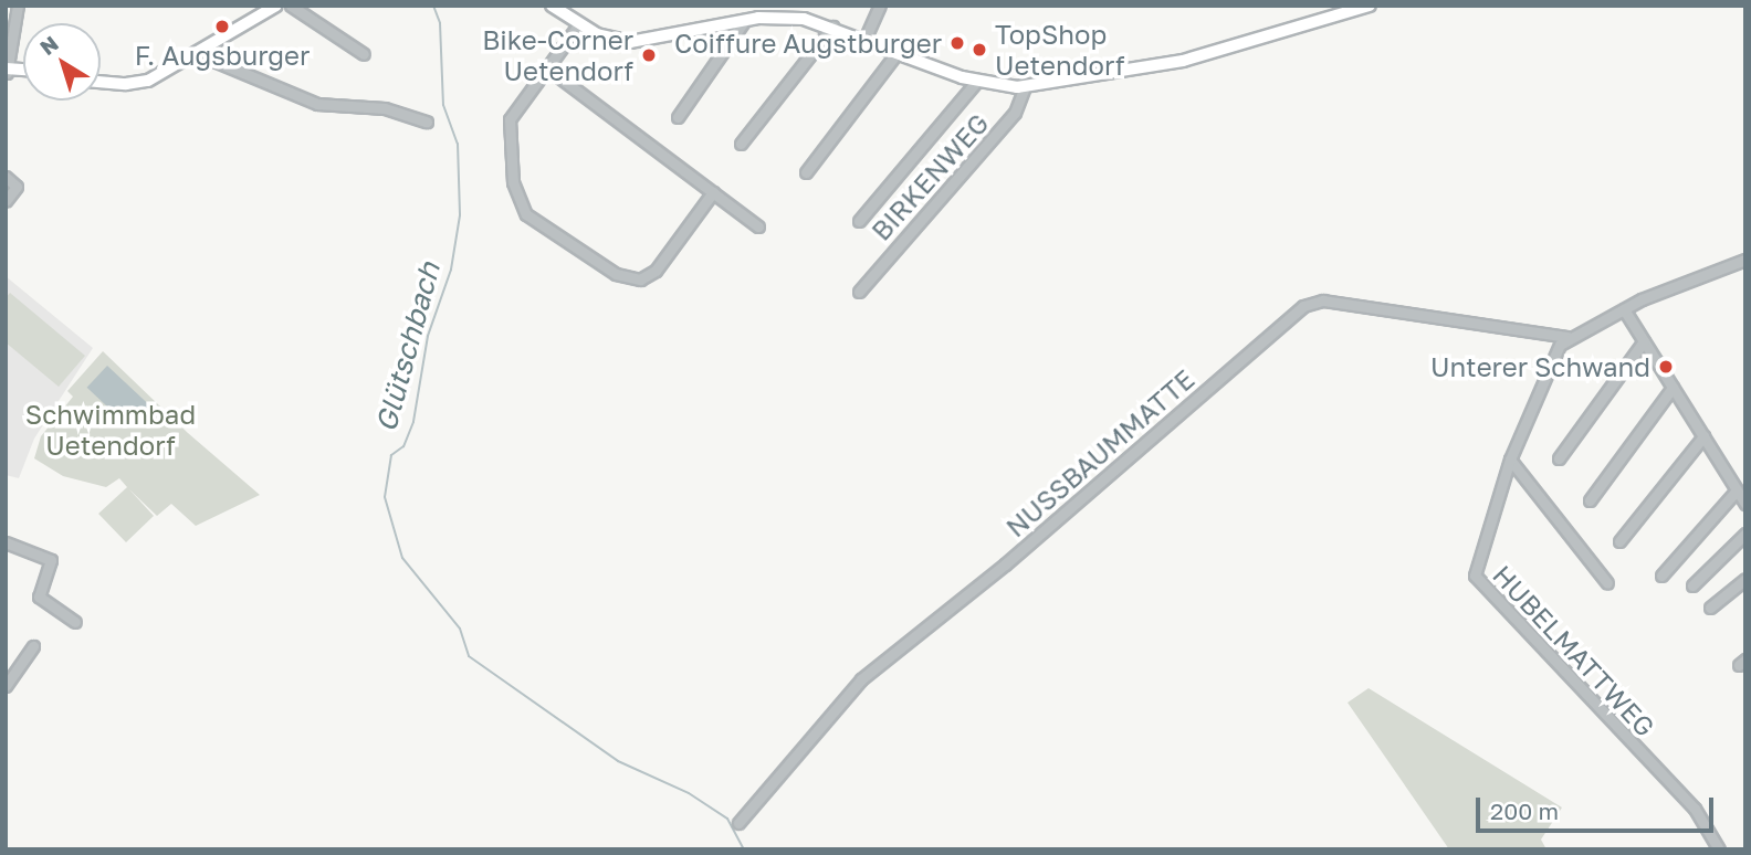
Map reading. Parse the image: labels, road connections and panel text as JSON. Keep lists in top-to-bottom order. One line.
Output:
{"streets":{"street":["BIRKENWEG","NUSSBAUMMATTE","HUBELMATTWEG"]},"water":["Glütschbach"],"parks":["Schwimmbad Uetendorf"],"places":["F. Augsburger","Coiffure Augstburger","TopShop Uetendorf","Bike-Corner Uetendorf","Unterer Schwand"],"scale_bar":"200 m","north":"top left"}
